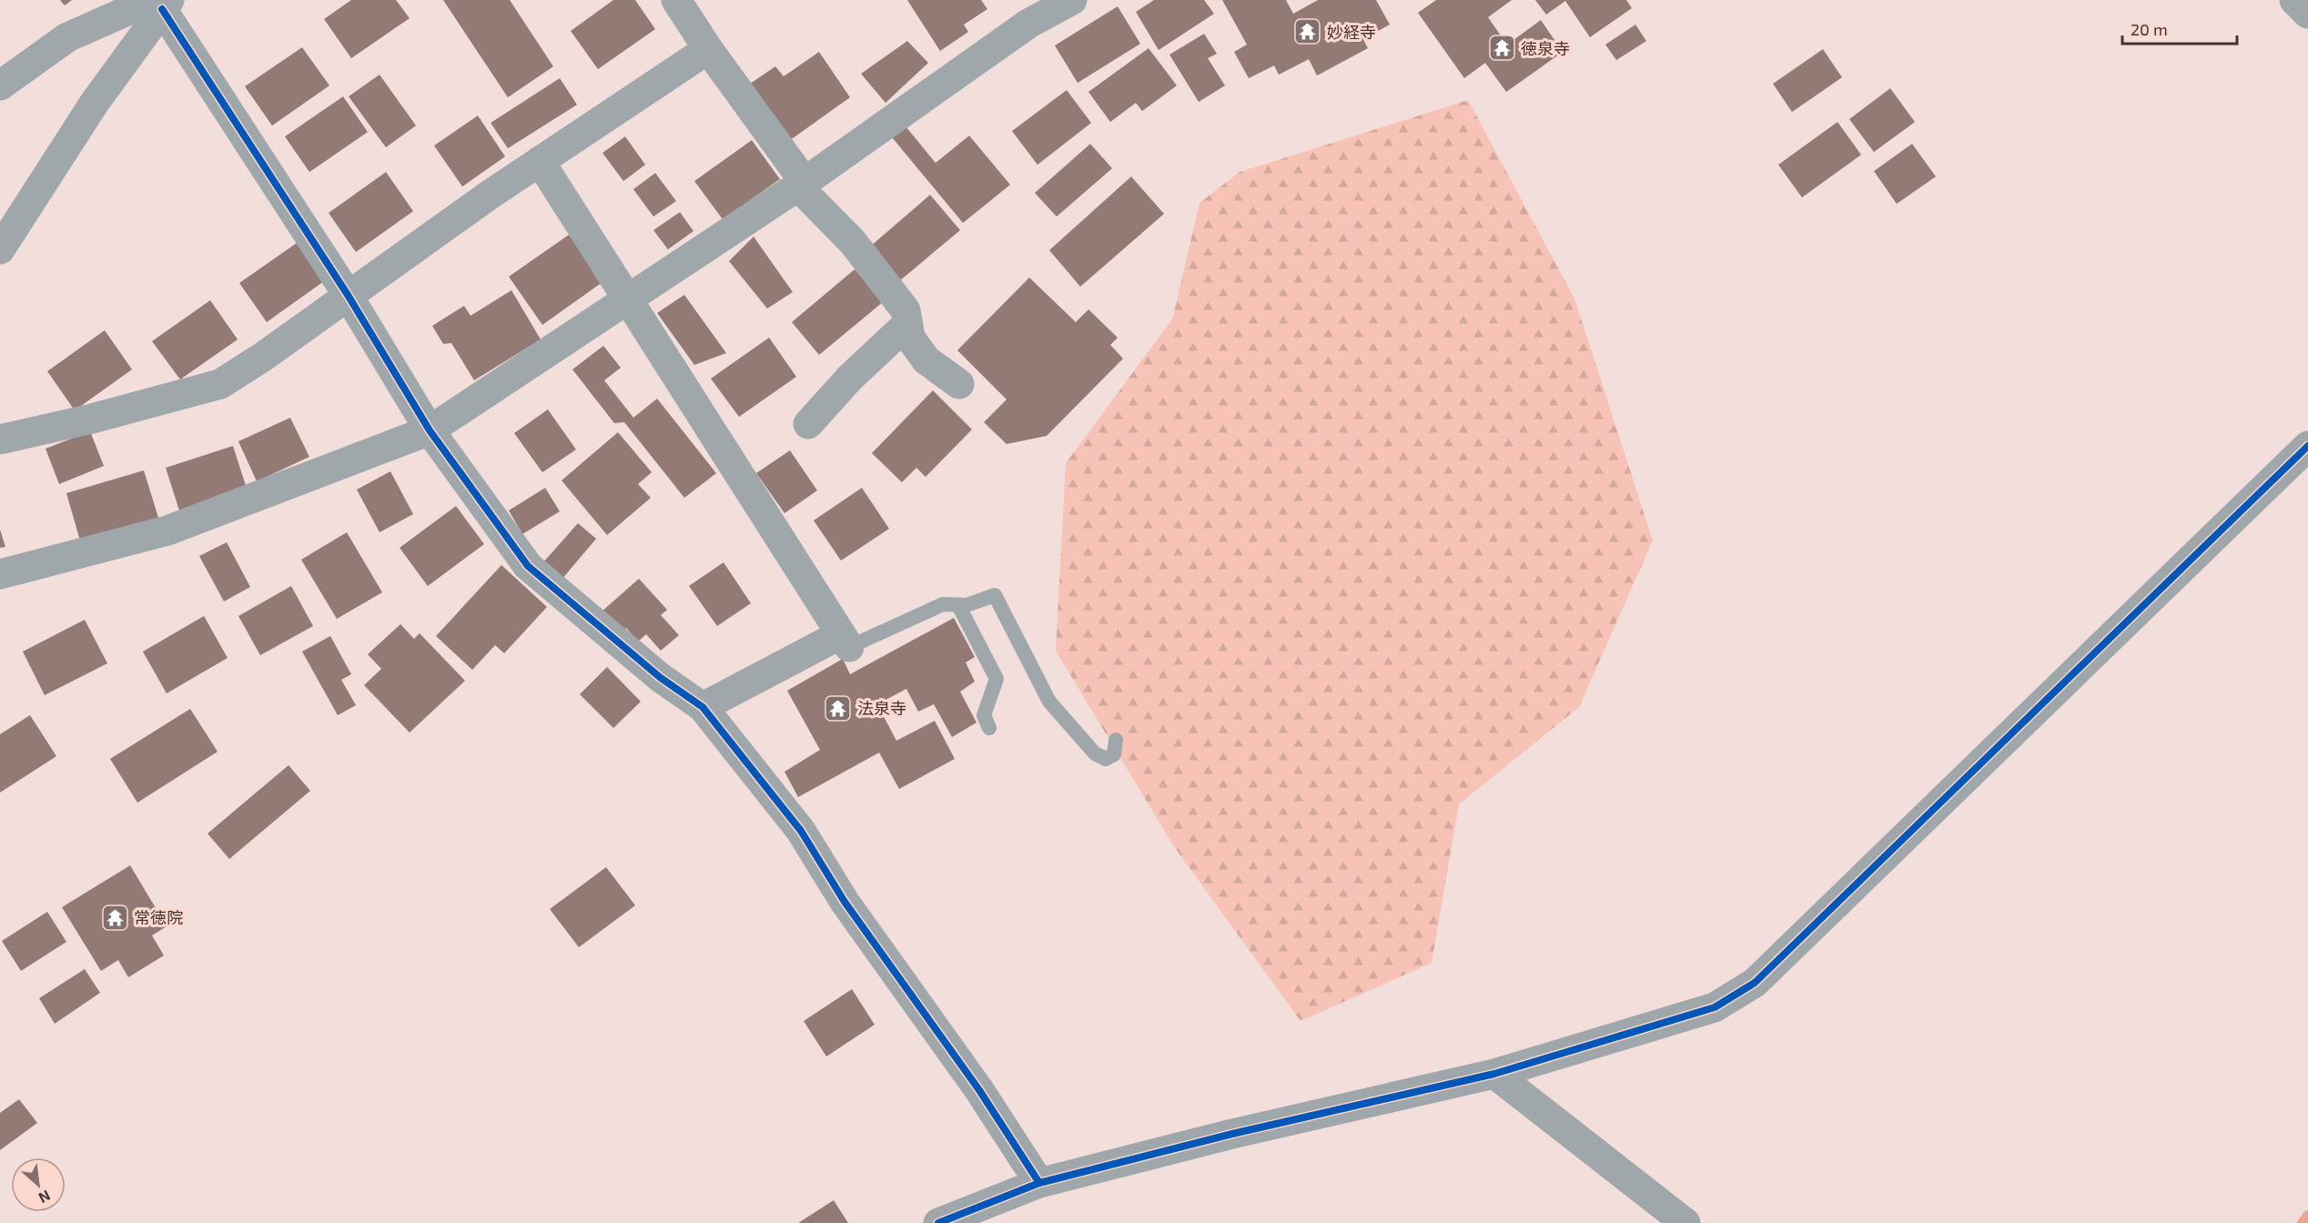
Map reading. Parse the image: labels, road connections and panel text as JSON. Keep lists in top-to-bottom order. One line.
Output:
{"places":{"temple":["妙経寺","徳泉寺","法泉寺","常徳院"]},"scale_bar":"20 m","north":"bottom right"}
